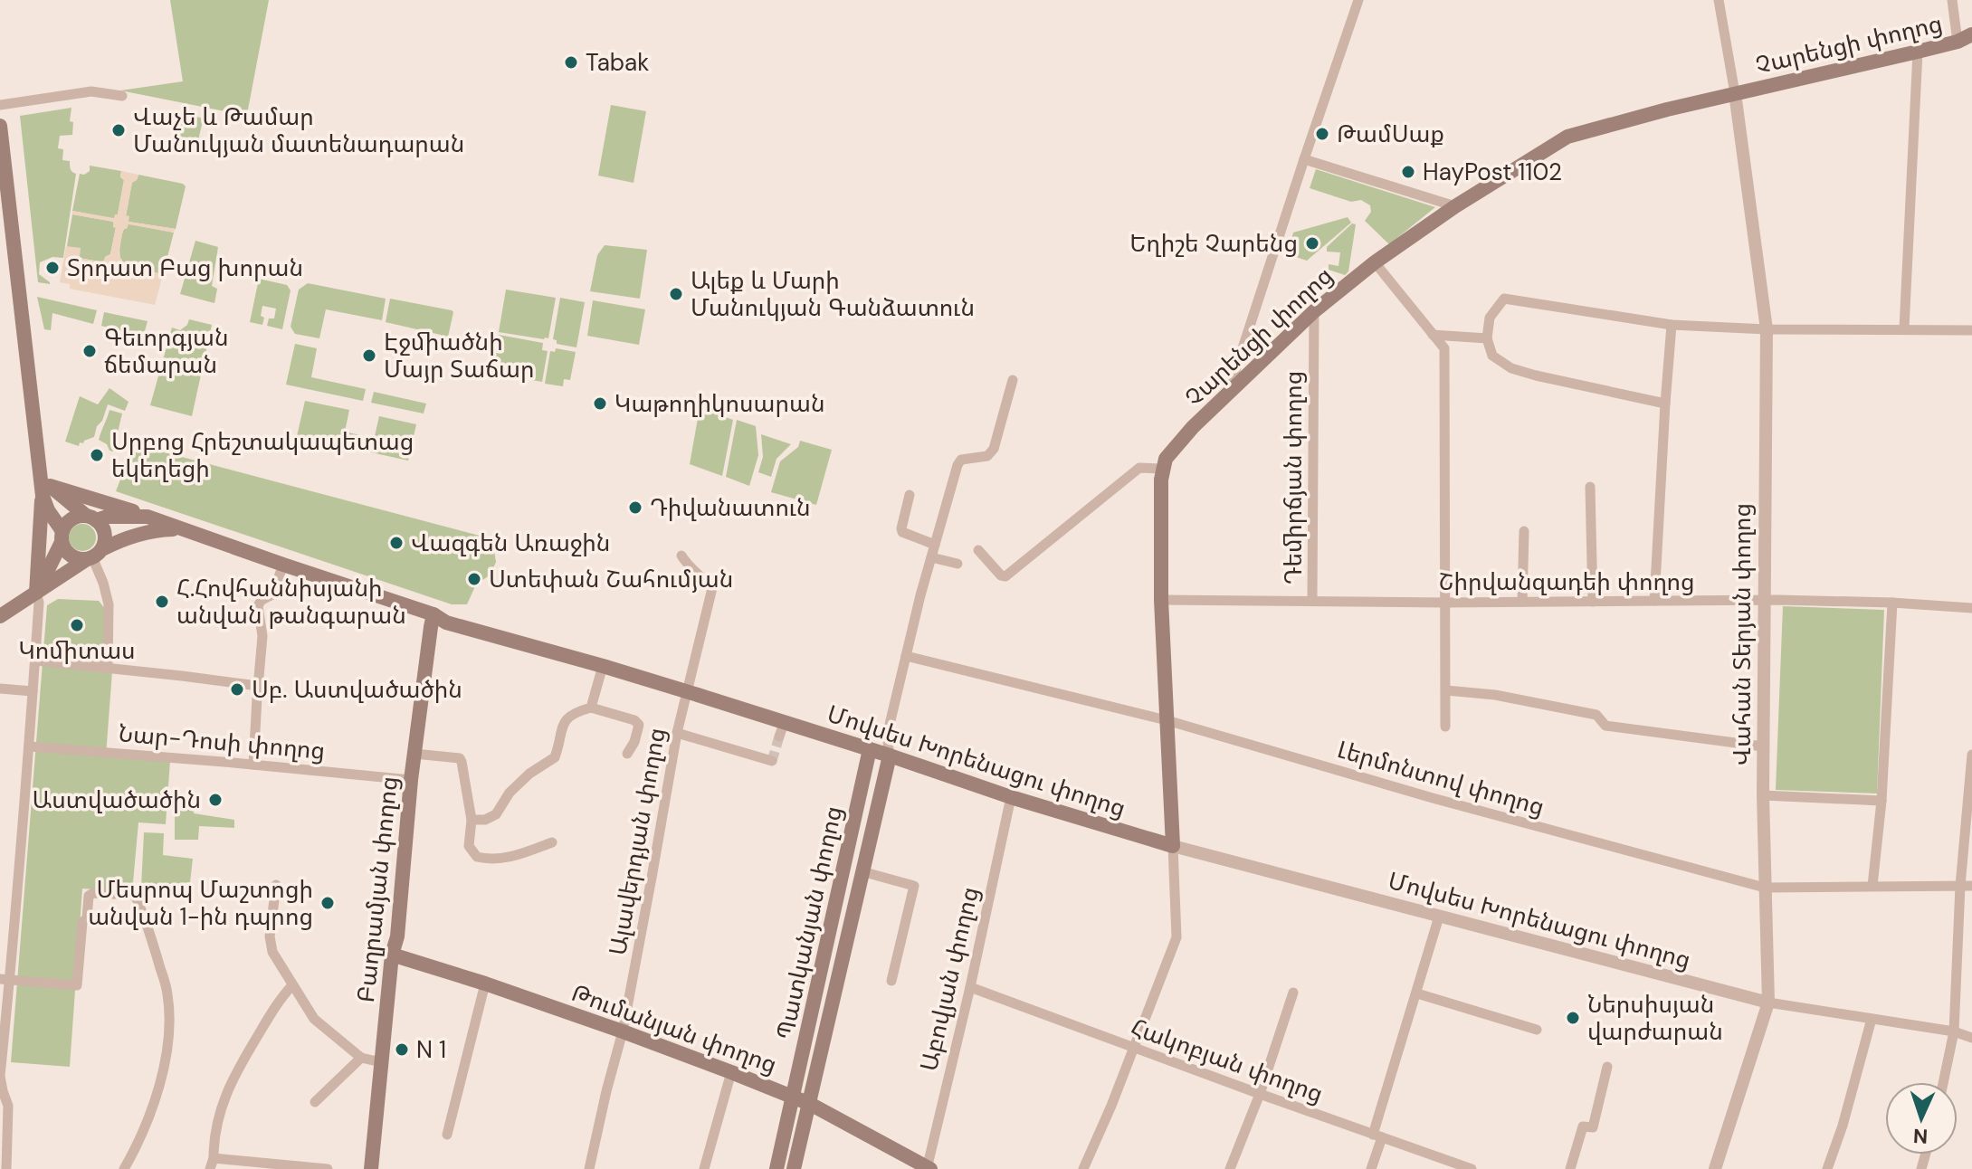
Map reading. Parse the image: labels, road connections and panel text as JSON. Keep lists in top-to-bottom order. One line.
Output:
{"streets":{"main road":["Չարենցի փողոց","Մովսես Խորենացու փողոց","Բաղրամյան փողոց","Պատկանյան փողոց","Թումանյան փողոց"],"street":["Դեմիրճյան փողոց","Շիրվանզադեի փողոց","Վահան Տերյան փողոց","Նար-Դոսի փողոց","Լերմոնտով փողոց","Ալավերդյան փողոց","Աբովյան փողոց","Հակոբյան փողոց"]},"crossings":[["Չարենցի փողոց","Դեմիրճյան փողոց"],["Չարենցի փողոց","Վահան Տերյան փողոց"],["Դեմիրճյան փողոց","Շիրվանզադեի փողոց"],["Շիրվանզադեի փողոց","Վահան Տերյան փողոց"],["Վահան Տերյան փողոց","Մովսես Խորենացու փողոց"],["Վահան Տերյան փողոց","Լերմոնտով փողոց"],["Նար-Դոսի փողոց","Բաղրամյան փողոց"],["Մովսես Խորենացու փողոց","Ալավերդյան փողոց"],["Մովսես Խորենացու փողոց","Բաղրամյան փողոց"],["Մովսես Խորենացու փողոց","Պատկանյան փողոց"],["Մովսես Խորենացու փողոց","Աբովյան փողոց"],["Լերմոնտով փողոց","Պատկանյան փողոց"],["Ալավերդյան փողոց","Թումանյան փողոց"],["Բաղրամյան փողոց","Թումանյան փողոց"],["Պատկանյան փողոց","Թումանյան փողոց"],["Աբովյան փողոց","Թումանյան փողոց"],["Աբովյան փողոց","Հակոբյան փողոց"]],"places":["Tabak","Վաչե և Թամար Մանուկյան մատենադարան","ԹամՍաք","HayPost 1102","Եղիշե Չարենց","Տրդատ Բաց խորան","Ալեք և Մարի Մանուկյան Գանձատուն","Գեւորգյան ճեմարան","Էջմիածնի Մայր Տաճար","Կաթողիկոսարան","Սրբոց Հրեշտակապետաց եկեղեցի","Դիվանատուն","Վազգեն Առաջին","Ստեփան Շահումյան","Հ.Հովհաննիսյանի անվան թանգարան","Կոմիտաս","Սբ. Աստվածածին","Աստվածածին","Մեսրոպ Մաշտոցի անվան 1-ին դպրոց","Ներսիսյան վարժարան","N 1"],"north":"bottom"}
